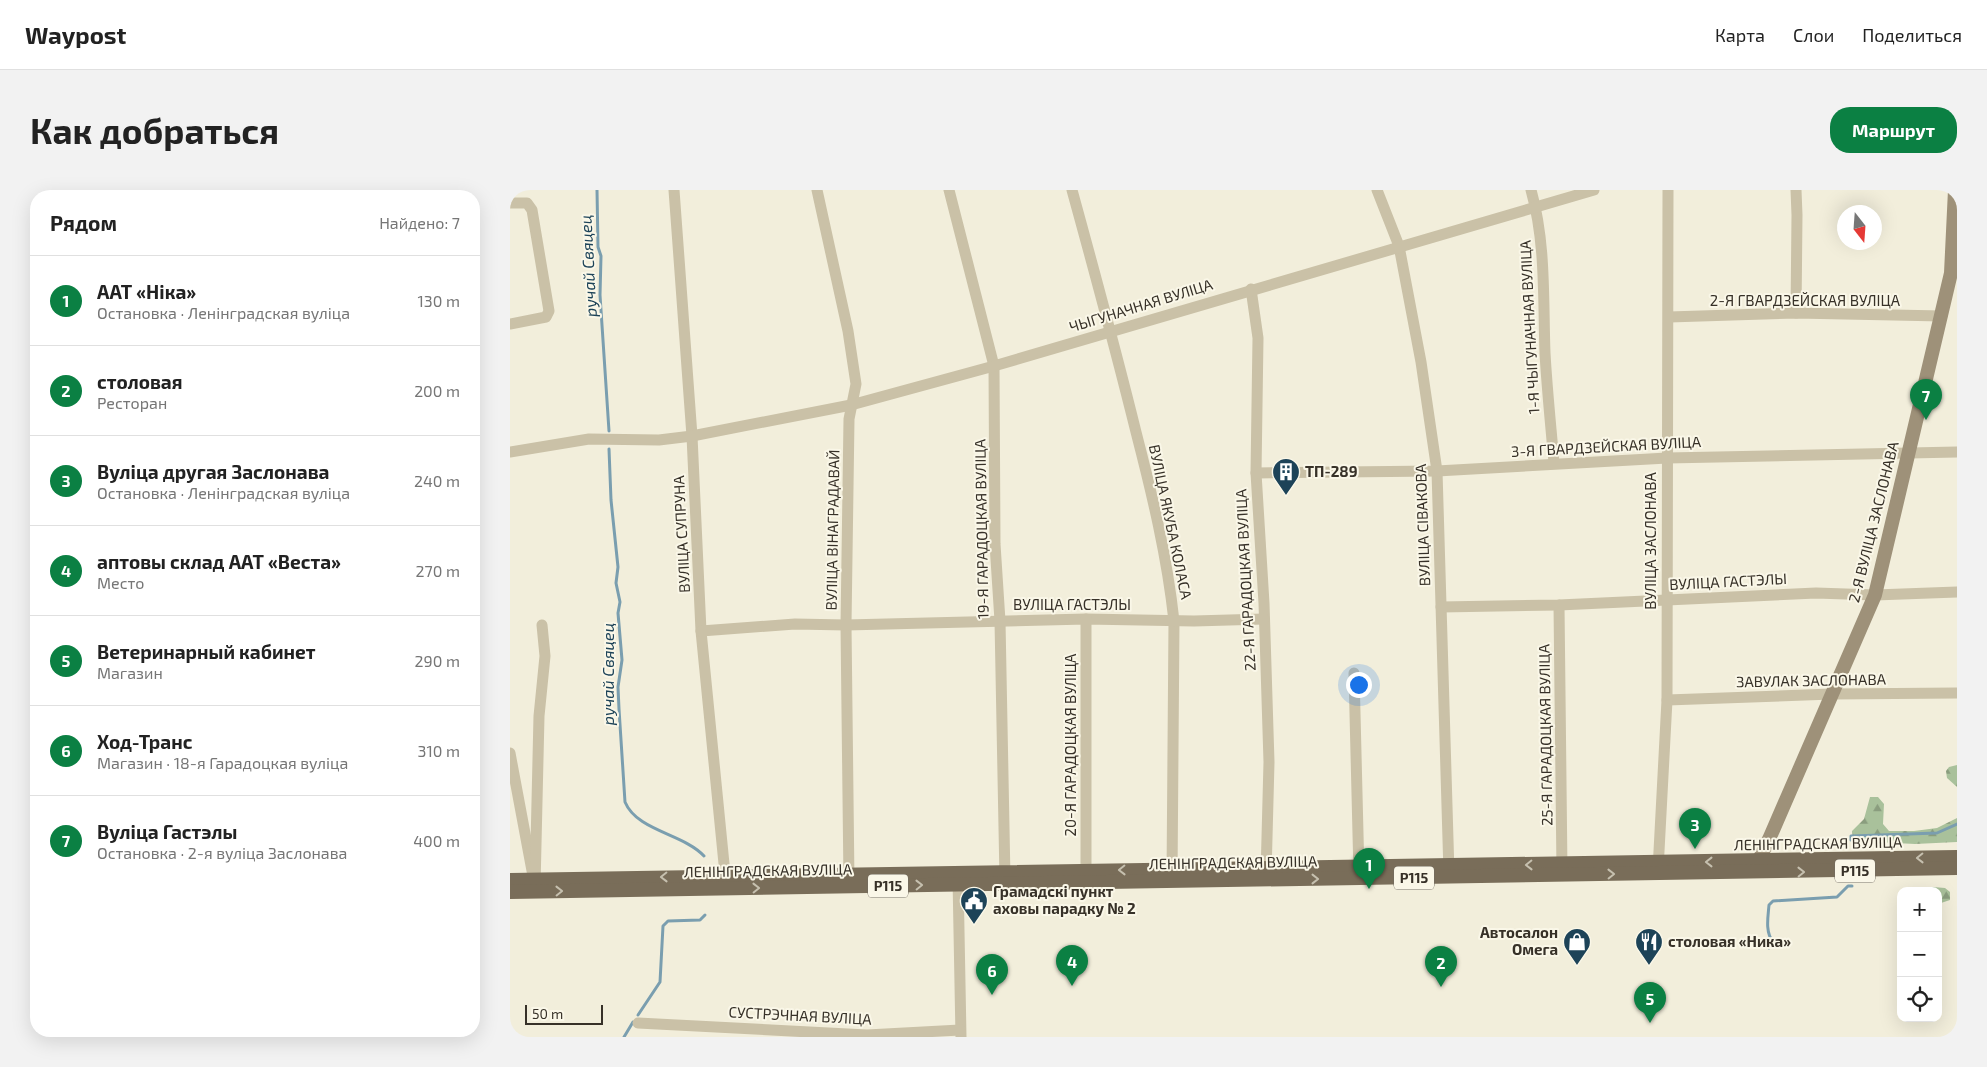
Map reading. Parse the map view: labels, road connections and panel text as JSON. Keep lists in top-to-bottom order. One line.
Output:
{"streets":{"main road":["2-Я ВУЛІЦА ЗАСЛОНАВА","ЛЕНІНГРАДСКАЯ ВУЛІЦА","Р115"],"street":["2-Я ГВАРДЗЕЙСКАЯ ВУЛІЦА","ЧЫГУНАЧНАЯ ВУЛІЦА","1-Я ЧЫГУНАЧНАЯ ВУЛІЦА","3-Я ГВАРДЗЕЙСКАЯ ВУЛІЦА","ВУЛІЦА ЯКУБА КОЛАСА","ВУЛІЦА СІВАКОВА","19-Я ГАРАДОЦКАЯ ВУЛІЦА","ВУЛІЦА ВІНАГРАДАВАЙ","ВУЛІЦА СУПРУНА","ВУЛІЦА ЗАСЛОНАВА","22-Я ГАРАДОЦКАЯ ВУЛІЦА","ВУЛІЦА ГАСТЭЛЫ","ЗАВУЛАК ЗАСЛОНАВА","25-Я ГАРАДОЦКАЯ ВУЛІЦА","20-Я ГАРАДОЦКАЯ ВУЛІЦА","СУСТРЭЧНАЯ ВУЛІЦА"]},"crossings":[["2-Я ГВАРДЗЕЙСКАЯ ВУЛІЦА","2-Я ВУЛІЦА ЗАСЛОНАВА"],["2-Я ГВАРДЗЕЙСКАЯ ВУЛІЦА","ВУЛІЦА ЗАСЛОНАВА"],["ЧЫГУНАЧНАЯ ВУЛІЦА","1-Я ЧЫГУНАЧНАЯ ВУЛІЦА"],["ЧЫГУНАЧНАЯ ВУЛІЦА","ВУЛІЦА ЯКУБА КОЛАСА"],["ЧЫГУНАЧНАЯ ВУЛІЦА","ВУЛІЦА СІВАКОВА"],["ЧЫГУНАЧНАЯ ВУЛІЦА","19-Я ГАРАДОЦКАЯ ВУЛІЦА"],["ЧЫГУНАЧНАЯ ВУЛІЦА","ВУЛІЦА ВІНАГРАДАВАЙ"],["ЧЫГУНАЧНАЯ ВУЛІЦА","ВУЛІЦА СУПРУНА"],["ЧЫГУНАЧНАЯ ВУЛІЦА","22-Я ГАРАДОЦКАЯ ВУЛІЦА"],["1-Я ЧЫГУНАЧНАЯ ВУЛІЦА","3-Я ГВАРДЗЕЙСКАЯ ВУЛІЦА"],["3-Я ГВАРДЗЕЙСКАЯ ВУЛІЦА","2-Я ВУЛІЦА ЗАСЛОНАВА"],["3-Я ГВАРДЗЕЙСКАЯ ВУЛІЦА","ВУЛІЦА СІВАКОВА"],["3-Я ГВАРДЗЕЙСКАЯ ВУЛІЦА","ВУЛІЦА ЗАСЛОНАВА"],["3-Я ГВАРДЗЕЙСКАЯ ВУЛІЦА","22-Я ГАРАДОЦКАЯ ВУЛІЦА"],["ВУЛІЦА ЯКУБА КОЛАСА","ВУЛІЦА ГАСТЭЛЫ"],["ВУЛІЦА ЯКУБА КОЛАСА","ЛЕНІНГРАДСКАЯ ВУЛІЦА"],["2-Я ВУЛІЦА ЗАСЛОНАВА","ВУЛІЦА ГАСТЭЛЫ"],["2-Я ВУЛІЦА ЗАСЛОНАВА","ЗАВУЛАК ЗАСЛОНАВА"],["2-Я ВУЛІЦА ЗАСЛОНАВА","ЛЕНІНГРАДСКАЯ ВУЛІЦА"],["ВУЛІЦА СІВАКОВА","ВУЛІЦА ГАСТЭЛЫ"],["ВУЛІЦА СІВАКОВА","ЛЕНІНГРАДСКАЯ ВУЛІЦА"],["19-Я ГАРАДОЦКАЯ ВУЛІЦА","ВУЛІЦА ГАСТЭЛЫ"],["19-Я ГАРАДОЦКАЯ ВУЛІЦА","ЛЕНІНГРАДСКАЯ ВУЛІЦА"],["ВУЛІЦА ВІНАГРАДАВАЙ","ВУЛІЦА ГАСТЭЛЫ"],["ВУЛІЦА ВІНАГРАДАВАЙ","ЛЕНІНГРАДСКАЯ ВУЛІЦА"],["ВУЛІЦА СУПРУНА","ВУЛІЦА ГАСТЭЛЫ"],["ВУЛІЦА СУПРУНА","ЛЕНІНГРАДСКАЯ ВУЛІЦА"],["ВУЛІЦА ЗАСЛОНАВА","ВУЛІЦА ГАСТЭЛЫ"],["ВУЛІЦА ЗАСЛОНАВА","ЗАВУЛАК ЗАСЛОНАВА"],["ВУЛІЦА ЗАСЛОНАВА","ЛЕНІНГРАДСКАЯ ВУЛІЦА"],["22-Я ГАРАДОЦКАЯ ВУЛІЦА","ВУЛІЦА ГАСТЭЛЫ"],["22-Я ГАРАДОЦКАЯ ВУЛІЦА","ЛЕНІНГРАДСКАЯ ВУЛІЦА"],["ВУЛІЦА ГАСТЭЛЫ","25-Я ГАРАДОЦКАЯ ВУЛІЦА"],["ВУЛІЦА ГАСТЭЛЫ","20-Я ГАРАДОЦКАЯ ВУЛІЦА"],["25-Я ГАРАДОЦКАЯ ВУЛІЦА","ЛЕНІНГРАДСКАЯ ВУЛІЦА"],["20-Я ГАРАДОЦКАЯ ВУЛІЦА","ЛЕНІНГРАДСКАЯ ВУЛІЦА"]],"water":["ручай Свяцец"],"places":{"building":["ТП-289"],"public building":["Грамадскі пункт аховы парадку № 2"],"shop":["Автосалон Омега"],"restaurant":["столовая «Ника»"]},"scale_bar":"50 m","north":"bottom","page":{"header":"Waypost","nav":["Карта","Слои","Поделиться"],"buttons":"Маршрут","title":"Как добраться","heading":["Рядом","Найдено: 7"],"list":[{"mark":"1","name":"ААТ «Ніка»","note":"Остановка · Ленінградская вуліца","value":"130 m"},{"mark":"2","name":"столовая","note":"Ресторан","value":"200 m"},{"mark":"3","name":"Вуліца другая Заслонава","note":"Остановка · Ленінградская вуліца","value":"240 m"},{"mark":"4","name":"аптовы склад ААТ «Веста»","note":"Место","value":"270 m"},{"mark":"5","name":"Ветеринарный кабинет","note":"Магазин","value":"290 m"},{"mark":"6","name":"Ход-Транс","note":"Магазин · 18-я Гарадоцкая вуліца","value":"310 m"},{"mark":"7","name":"Вуліца Гастэлы","note":"Остановка · 2-я вуліца Заслонава","value":"400 m"}],"pins":["7","3","1","4","2","6","5"],"map_buttons":["+","−"],"scale":"50 m"}}
